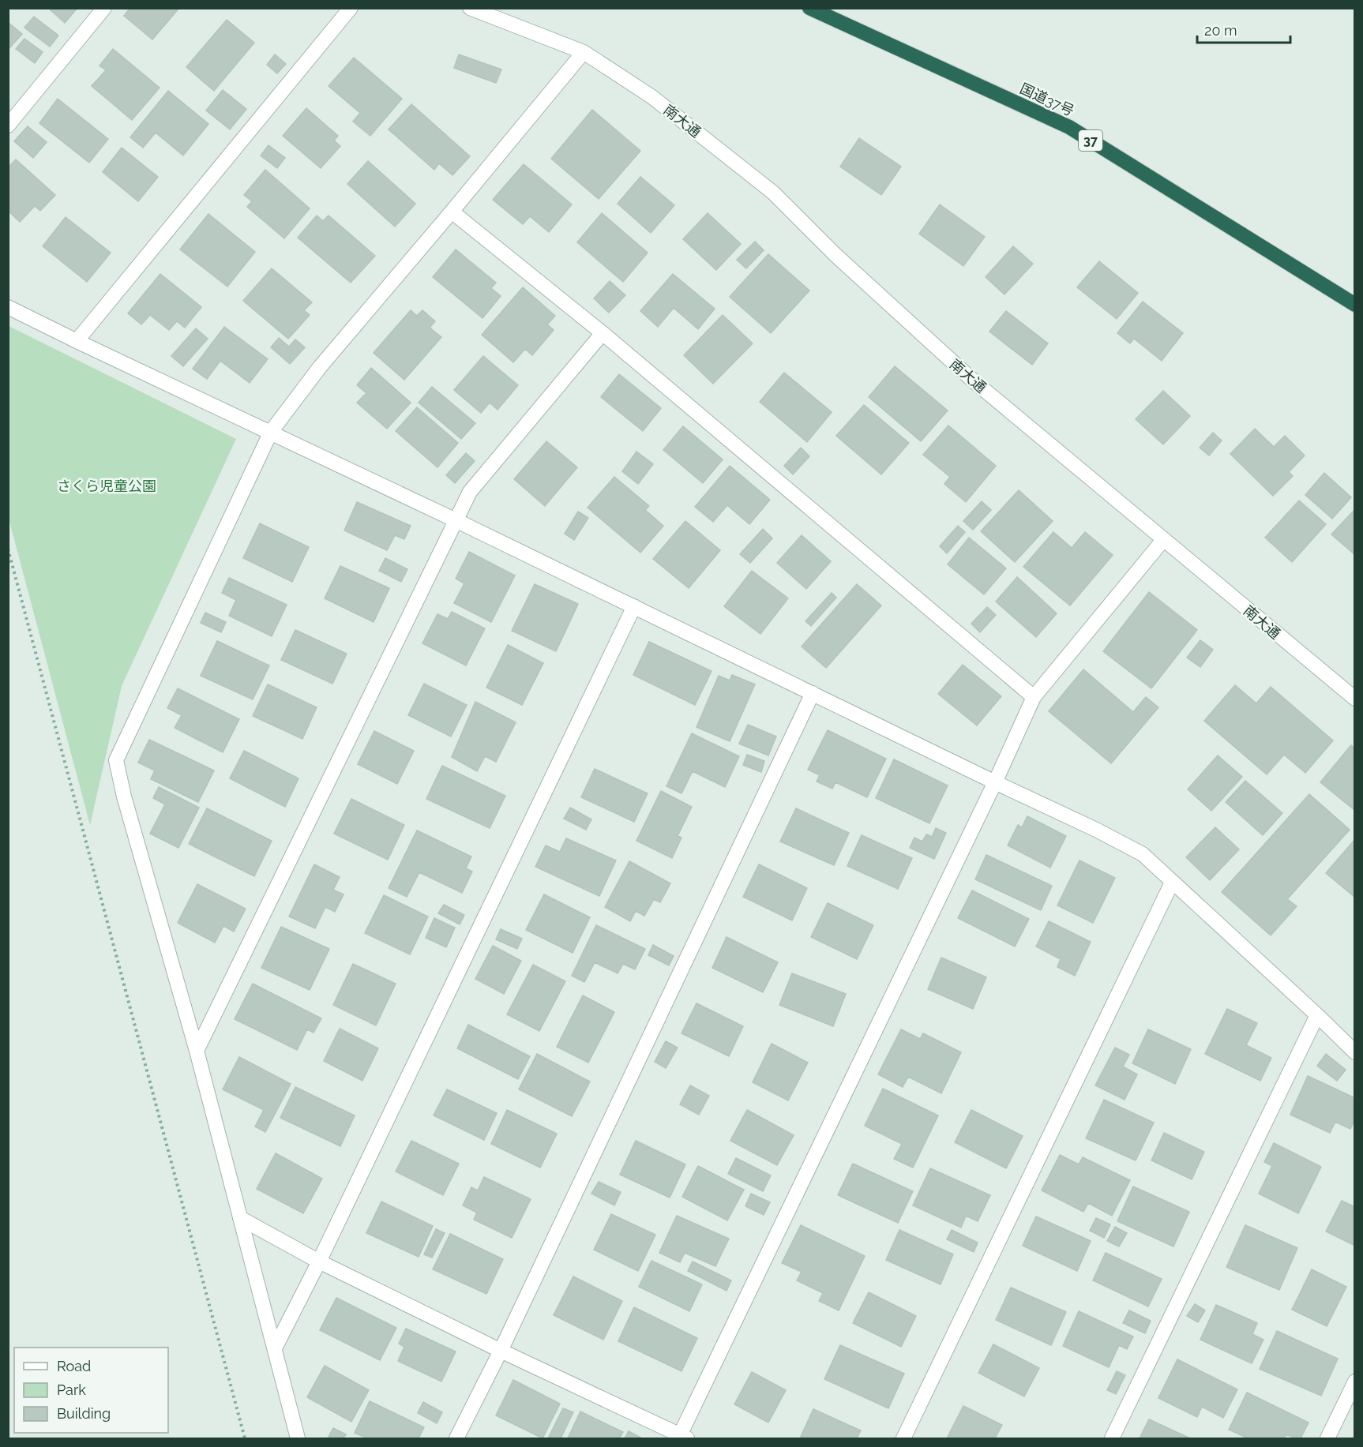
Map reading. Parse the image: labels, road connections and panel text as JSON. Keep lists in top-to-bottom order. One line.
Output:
{"streets":{"highway":["国道37号","37"],"street":["南大通"]},"parks":["さくら児童公園"],"legend":["Road","Park","Building"],"scale_bar":"20 m"}
